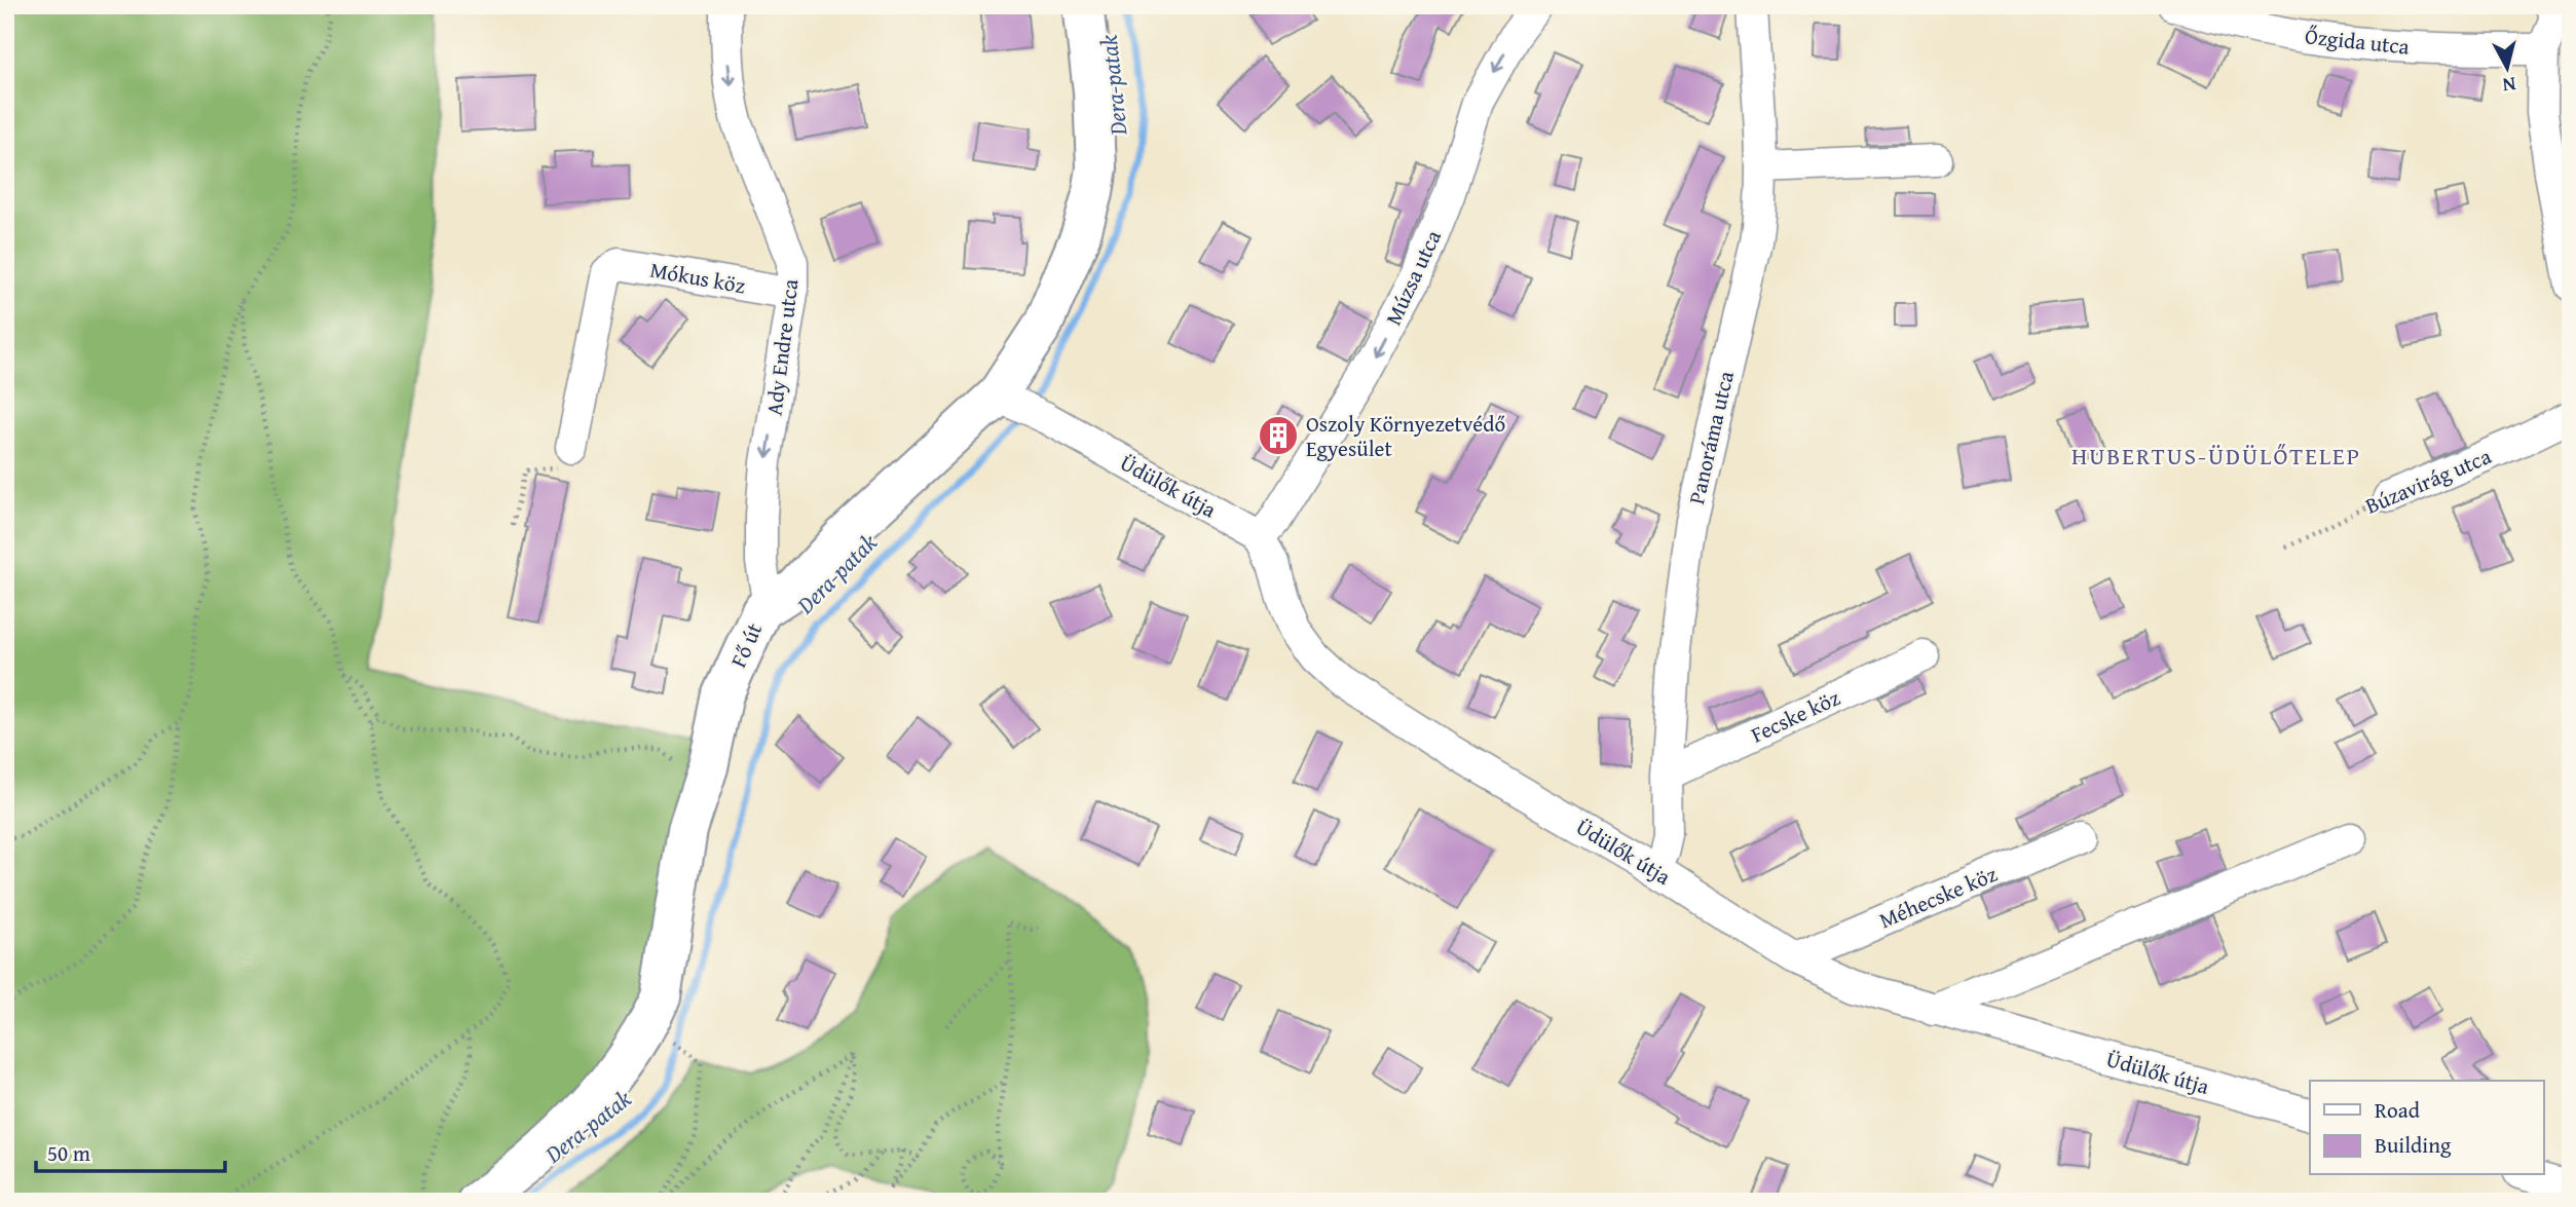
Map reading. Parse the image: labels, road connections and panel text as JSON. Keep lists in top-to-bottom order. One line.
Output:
{"streets":{"main road":["Fő út"],"street":["Őzgida utca","Mókus köz","Múzsa utca","Ady Endre utca","Panoráma utca","Búzavirág utca","Üdülők útja","Fecske köz","Méhecske köz"]},"crossings":[["Mókus köz","Ady Endre utca"],["Múzsa utca","Üdülők útja"],["Ady Endre utca","Fő út"],["Panoráma utca","Üdülők útja"],["Panoráma utca","Fecske köz"],["Üdülők útja","Fő út"],["Üdülők útja","Méhecske köz"]],"one_way":["Múzsa utca","Ady Endre utca"],"districts":["HUBERTUS-ÜDÜLŐTELEP"],"water":["Dera-patak"],"places":{"building":["Oszoly Környezetvédő Egyesület"]},"legend":["Road","Building"],"scale_bar":"50 m","north":"bottom"}
